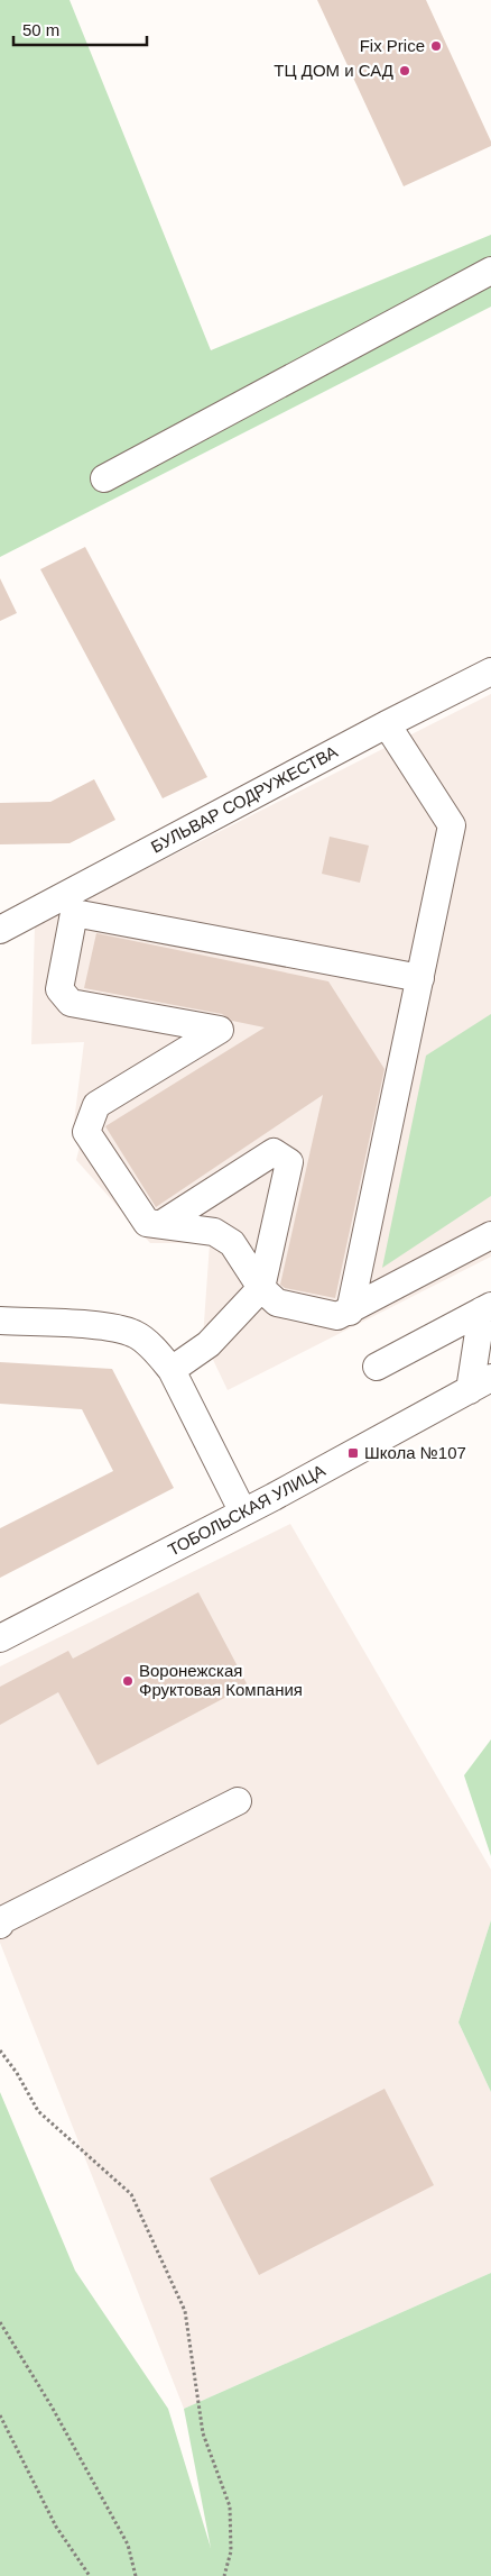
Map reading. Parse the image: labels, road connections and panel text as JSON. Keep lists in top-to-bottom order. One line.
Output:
{"streets":{"street":["БУЛЬВАР СОДРУЖЕСТВА","ТОБОЛЬСКАЯ УЛИЦА"]},"places":{"other":["Fix Price","ТЦ ДОМ и САД","Воронежская Фруктовая Компания"],"transit":["Школа №107"]},"scale_bar":"50 m"}
